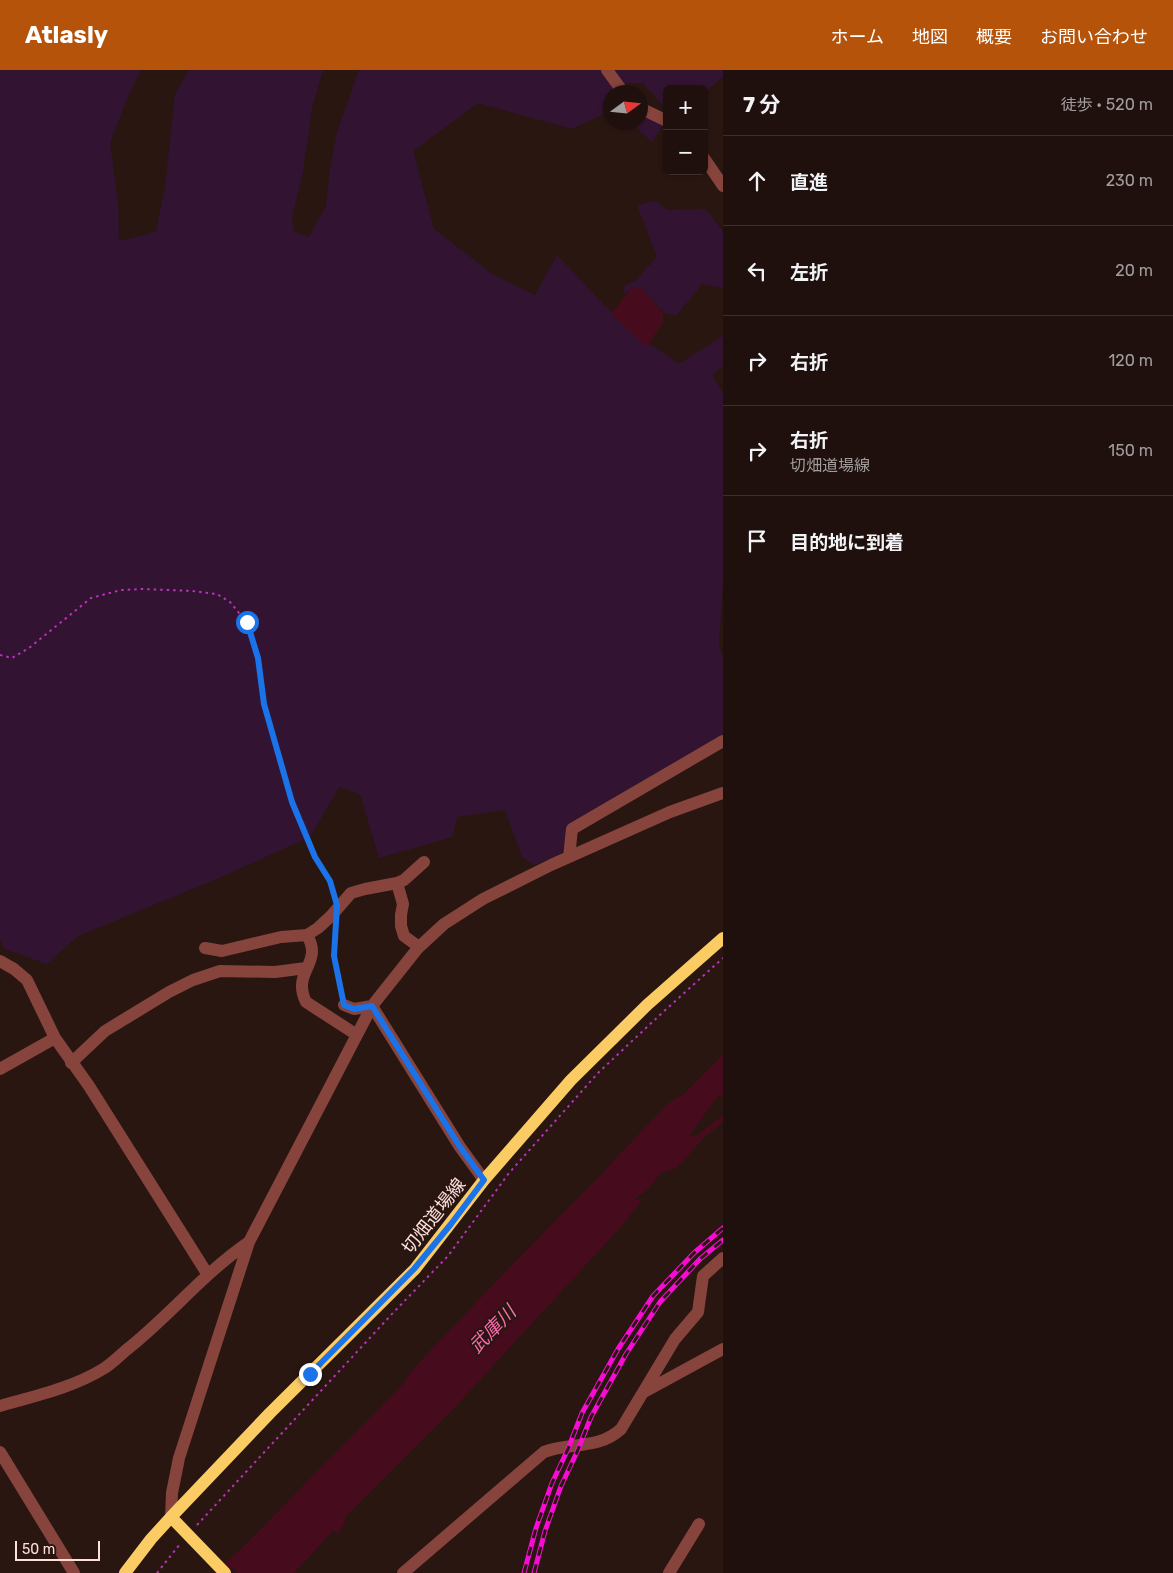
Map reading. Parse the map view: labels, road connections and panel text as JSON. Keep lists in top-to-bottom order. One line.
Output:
{"streets":{"main road":["切畑道場線"]},"water":["武庫川"],"scale_bar":"50 m","north":"right","page":{"header":"Atlasly","nav":["ホーム","地図","概要","お問い合わせ"],"heading":["7 分","徒歩 · 520 m"],"map_buttons":["+","−"],"list":[["直進","230 m"],["左折","20 m"],["右折","120 m"],["右折","切畑道場線","150 m"],"目的地に到着"],"scale":"50 m"}}
